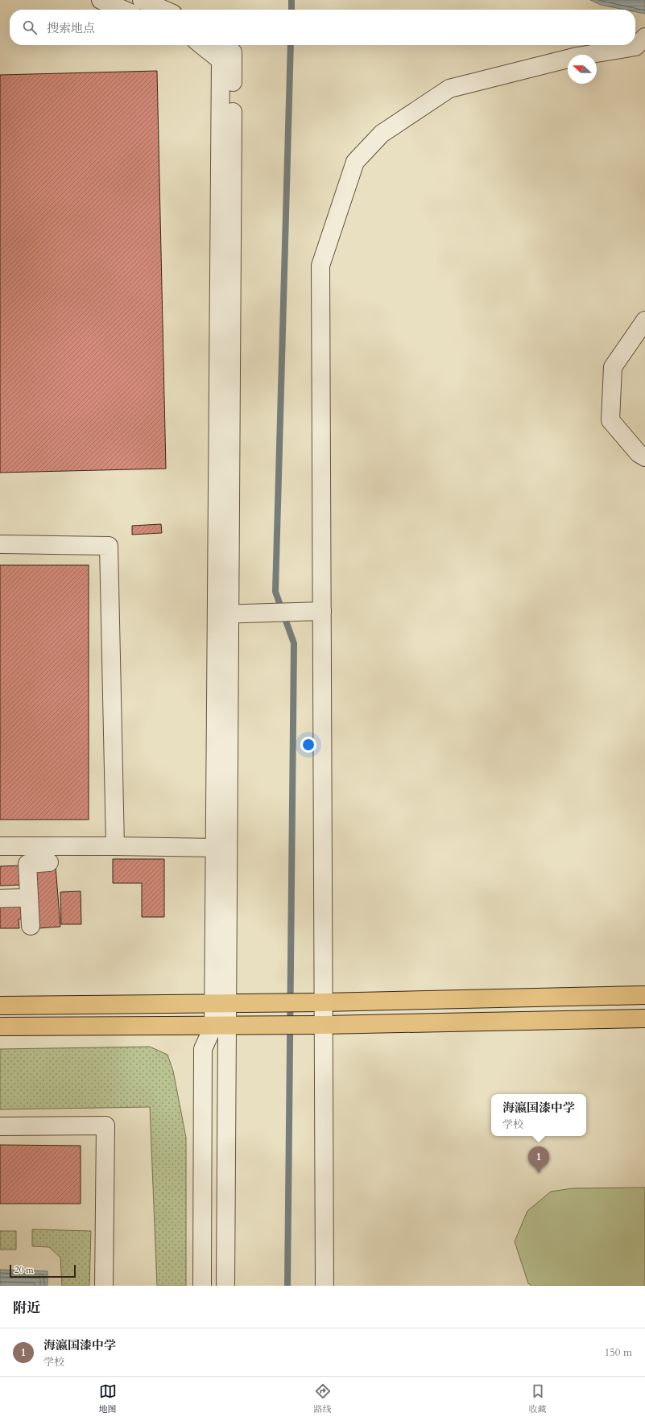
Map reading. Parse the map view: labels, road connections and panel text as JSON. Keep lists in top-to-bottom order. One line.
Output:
{"scale_bar":"20 m","north":"left","page":{"search":"搜索地点","popup":["海瀛国漆中学","学校"],"pins":"1","scale":"20 m","heading":"附近","list":[{"mark":"1","name":"海瀛国漆中学","note":"学校","value":"150 m"}],"nav":["地图","路线","收藏"]}}
